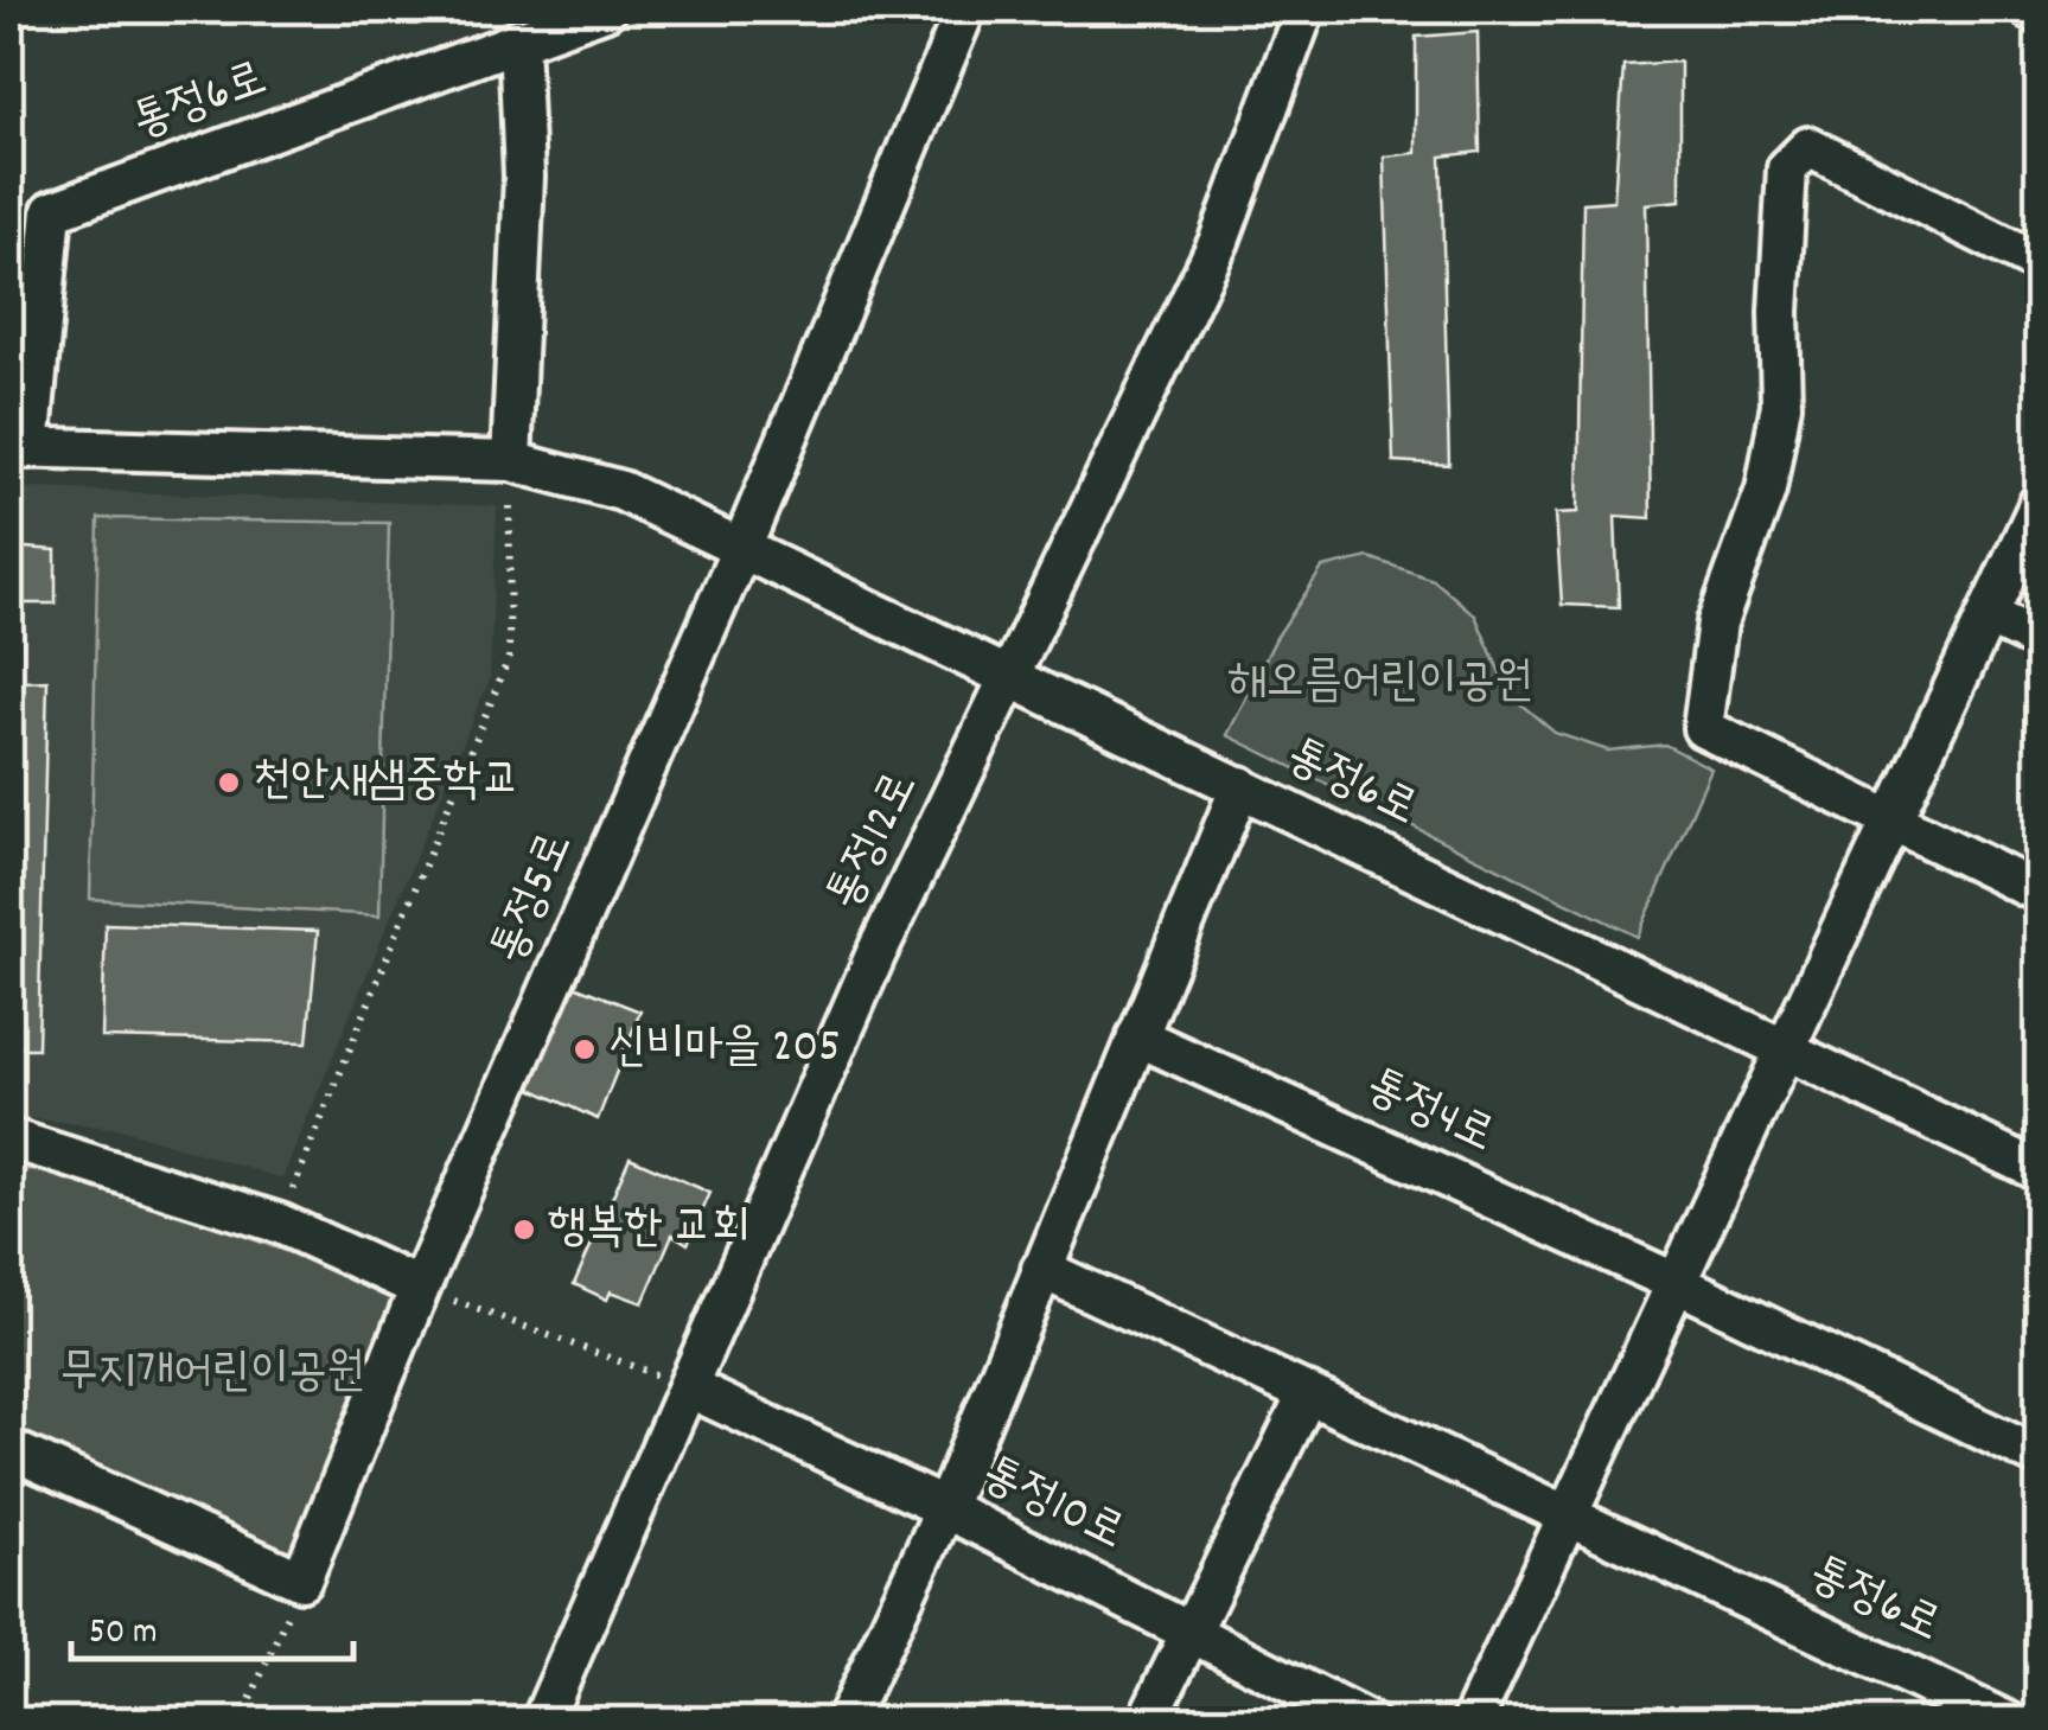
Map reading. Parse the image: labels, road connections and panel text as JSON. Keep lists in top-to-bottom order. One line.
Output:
{"streets":{"street":["통정6로","통정12로","통정5로","통정4로","통정10로"]},"crossings":[["통정6로","통정12로"],["통정6로","통정5로"],["통정12로","통정10로"]],"parks":["해오름어린이공원","무지개어린이공원"],"places":["천안새샘중학교","신비마을 205","행복한 교회"],"scale_bar":"50 m"}
